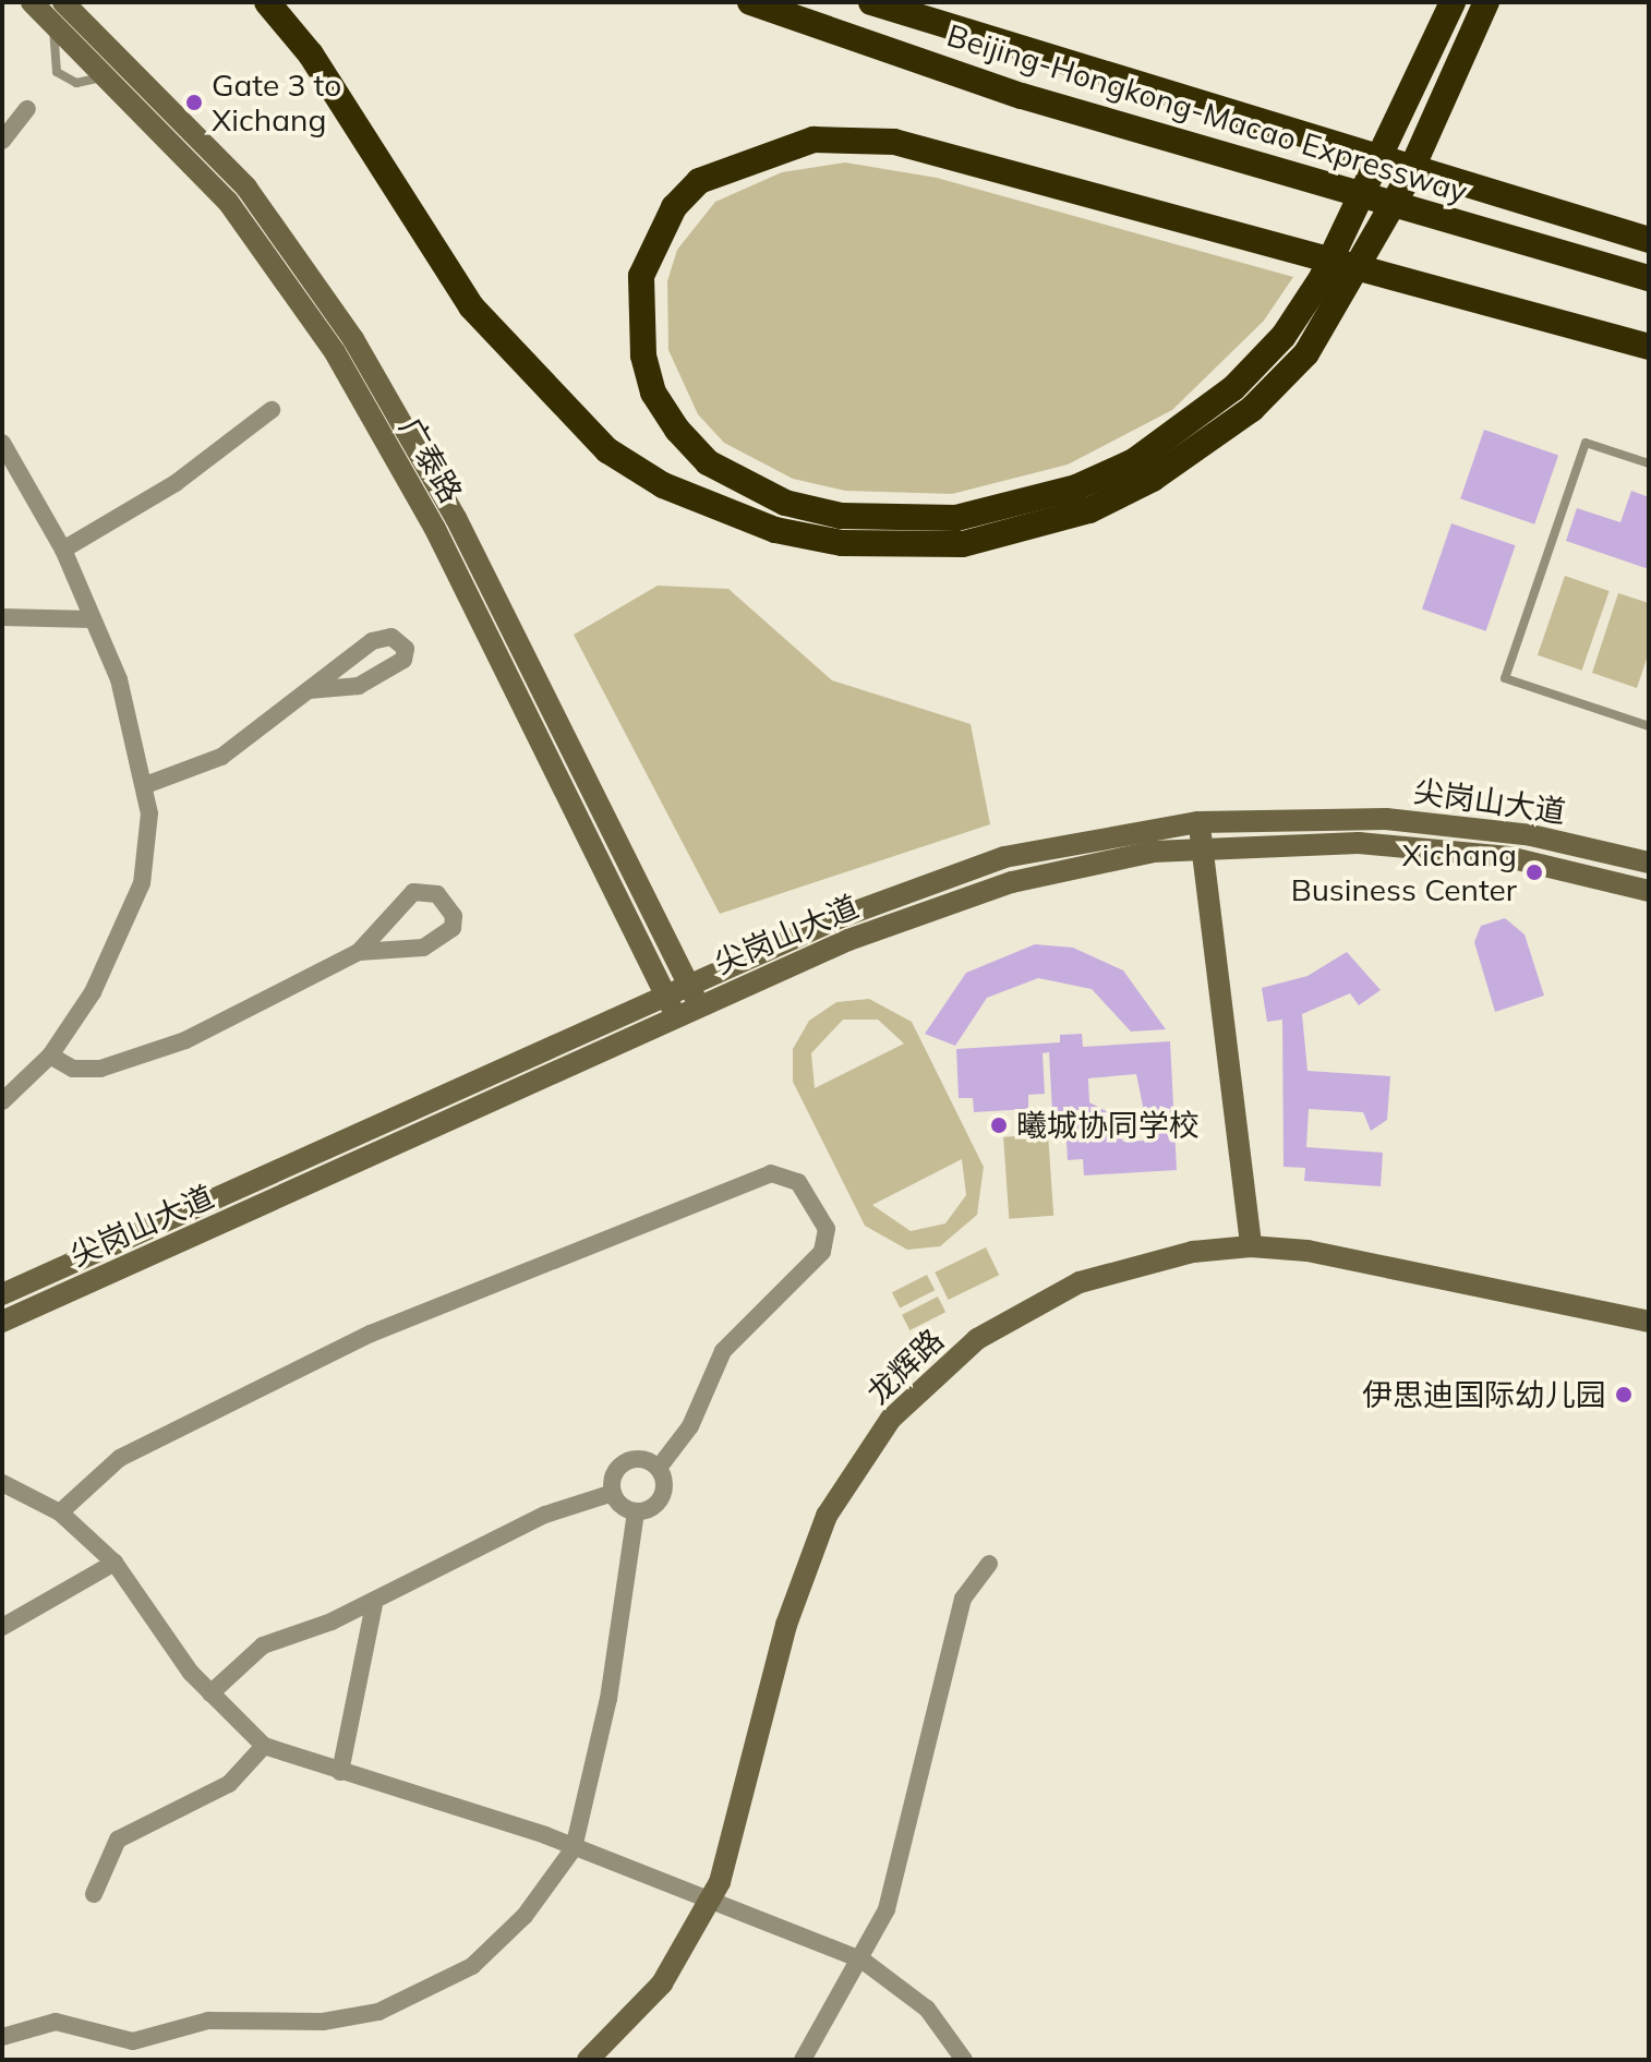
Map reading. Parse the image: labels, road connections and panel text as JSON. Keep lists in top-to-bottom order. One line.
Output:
{"streets":{"highway":["Beijing-Hongkong-Macao Expressway"],"main road":["广泰路","尖岗山大道","龙辉路"]},"crossings":[["广泰路","尖岗山大道"]],"places":["Gate 3 to Xichang","Xichang Business Center","曦城协同学校","伊思迪国际幼儿园"]}
